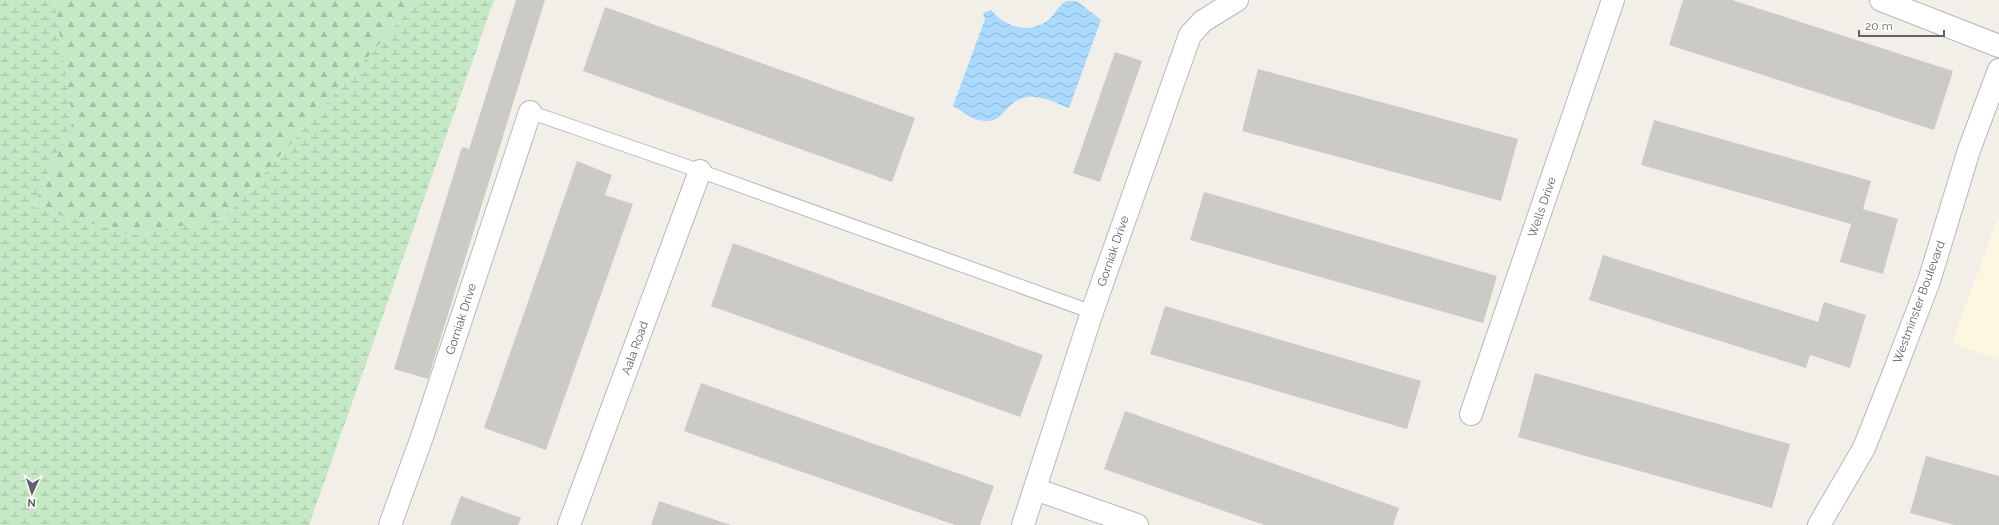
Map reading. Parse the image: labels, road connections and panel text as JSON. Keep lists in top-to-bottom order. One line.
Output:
{"streets":{"street":["Wells Drive","Gorniak Drive","Westminster Boulevard","Aala Road"]},"scale_bar":"20 m","north":"bottom"}
